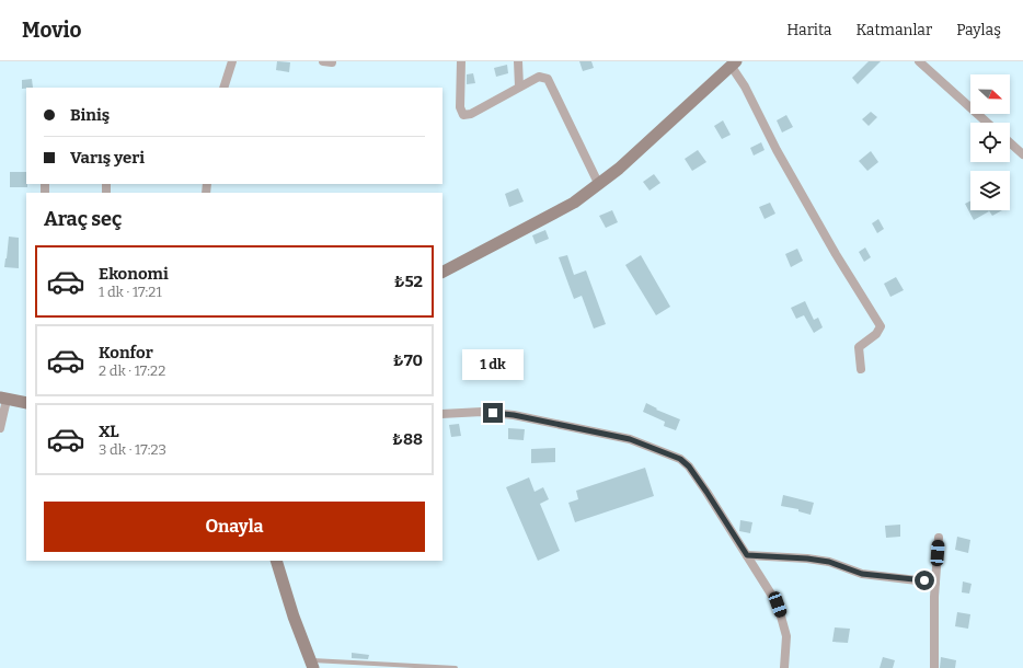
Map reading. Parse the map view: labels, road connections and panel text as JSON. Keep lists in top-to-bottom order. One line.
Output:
{"north":"right","page":{"header":"Movio","nav":["Harita","Katmanlar","Paylaş"],"banner":["Biniş","Varış yeri"],"heading":"Araç seç","list":[{"name":"Ekonomi","note":"1 dk · 17:21","value":"₺52"},{"name":"Konfor","note":"2 dk · 17:22","value":"₺70"},{"name":"XL","note":"3 dk · 17:23","value":"₺88"}],"bubble":"1 dk","buttons":"Onayla"}}
